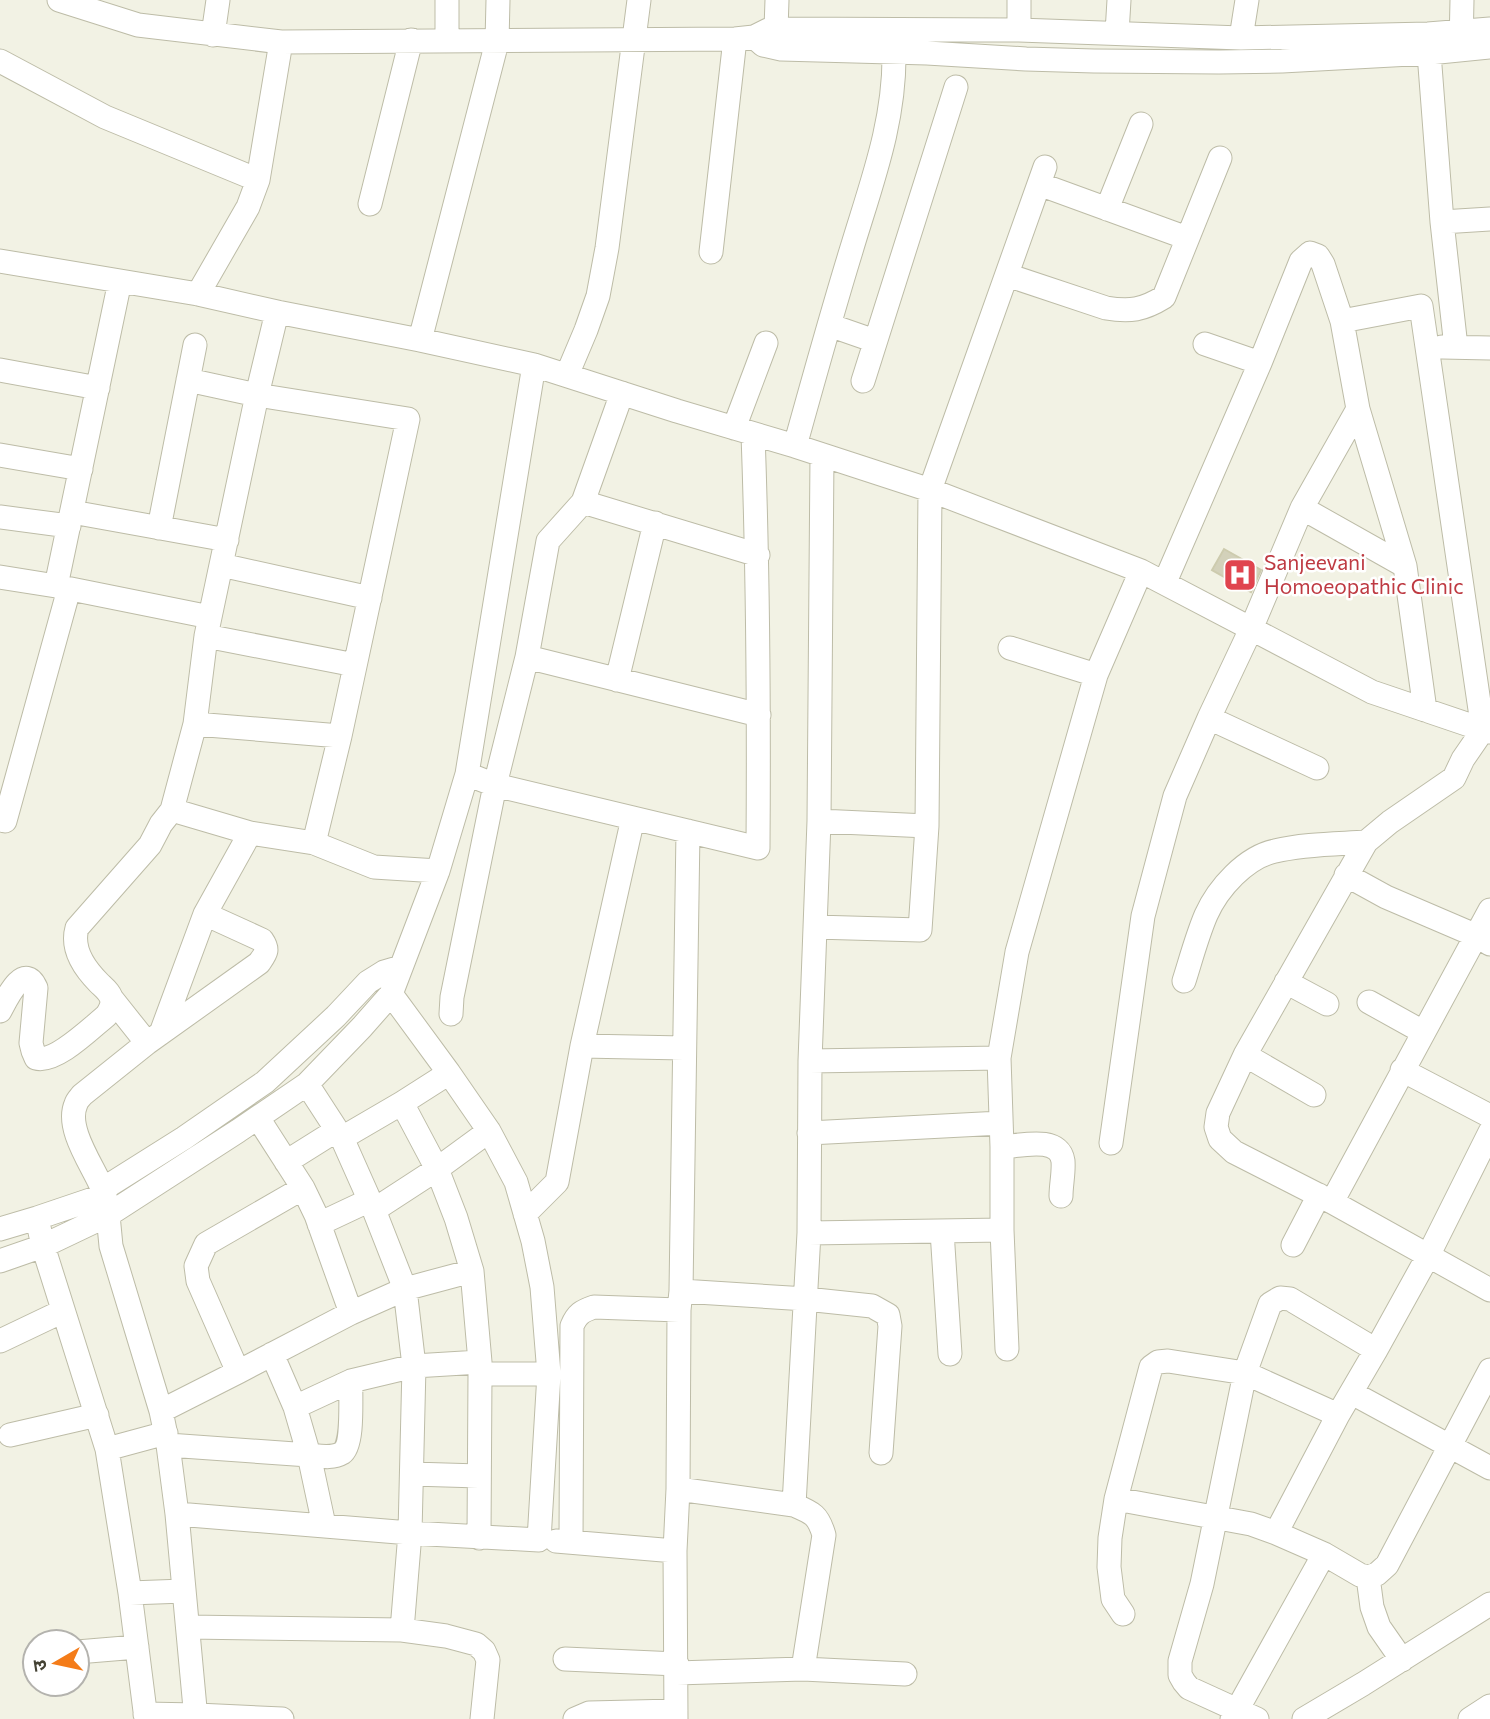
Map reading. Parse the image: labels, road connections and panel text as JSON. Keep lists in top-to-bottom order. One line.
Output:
{"places":{"hospital":["Sanjeevani Homoeopathic Clinic"]},"north":"left"}
